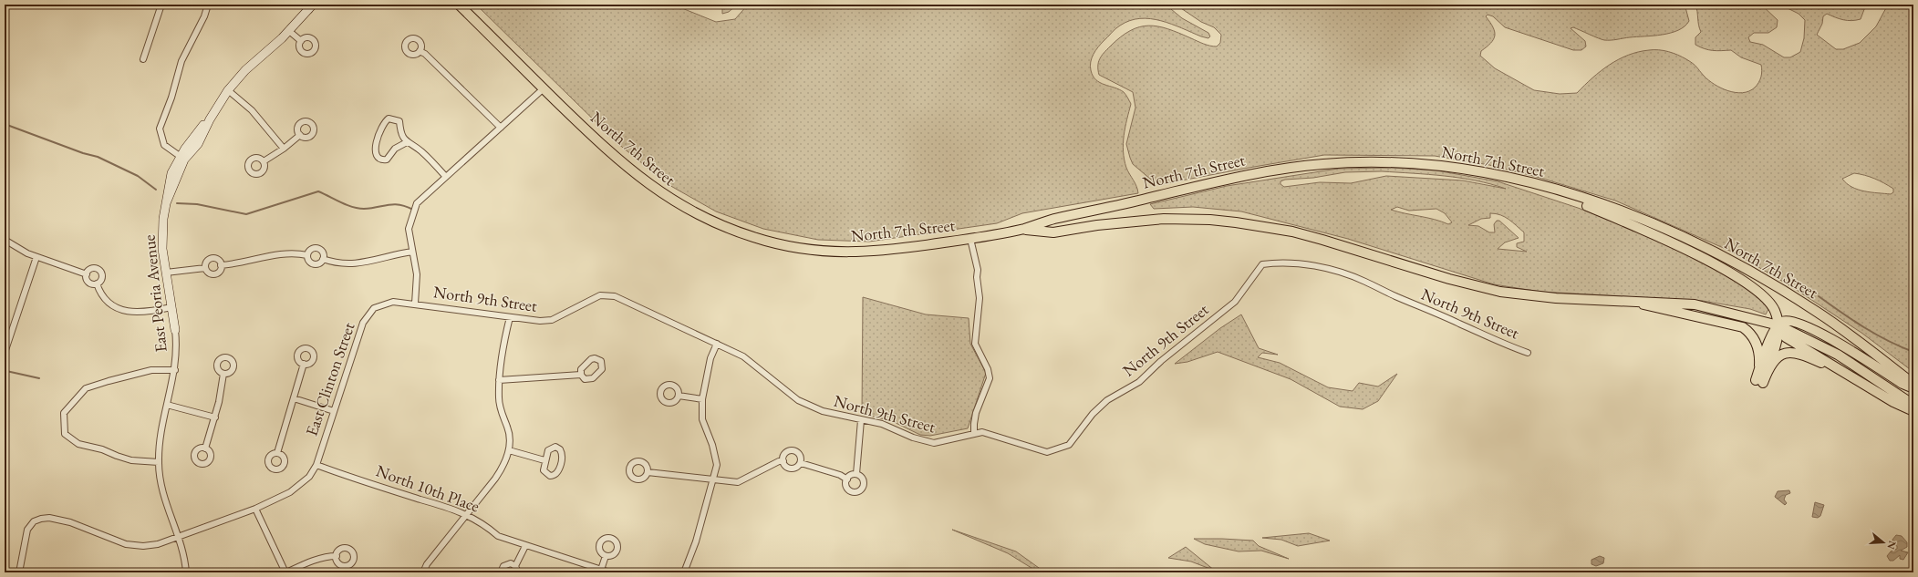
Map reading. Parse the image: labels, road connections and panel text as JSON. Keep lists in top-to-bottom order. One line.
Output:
{"streets":{"main road":["North 7th Street"],"street":["East Peoria Avenue","North 9th Street","East Clinton Street","North 10th Place"]},"crossings":[["East Peoria Avenue","East Clinton Street"],["North 9th Street","East Clinton Street"],["East Clinton Street","North 10th Place"]],"north":"right"}
